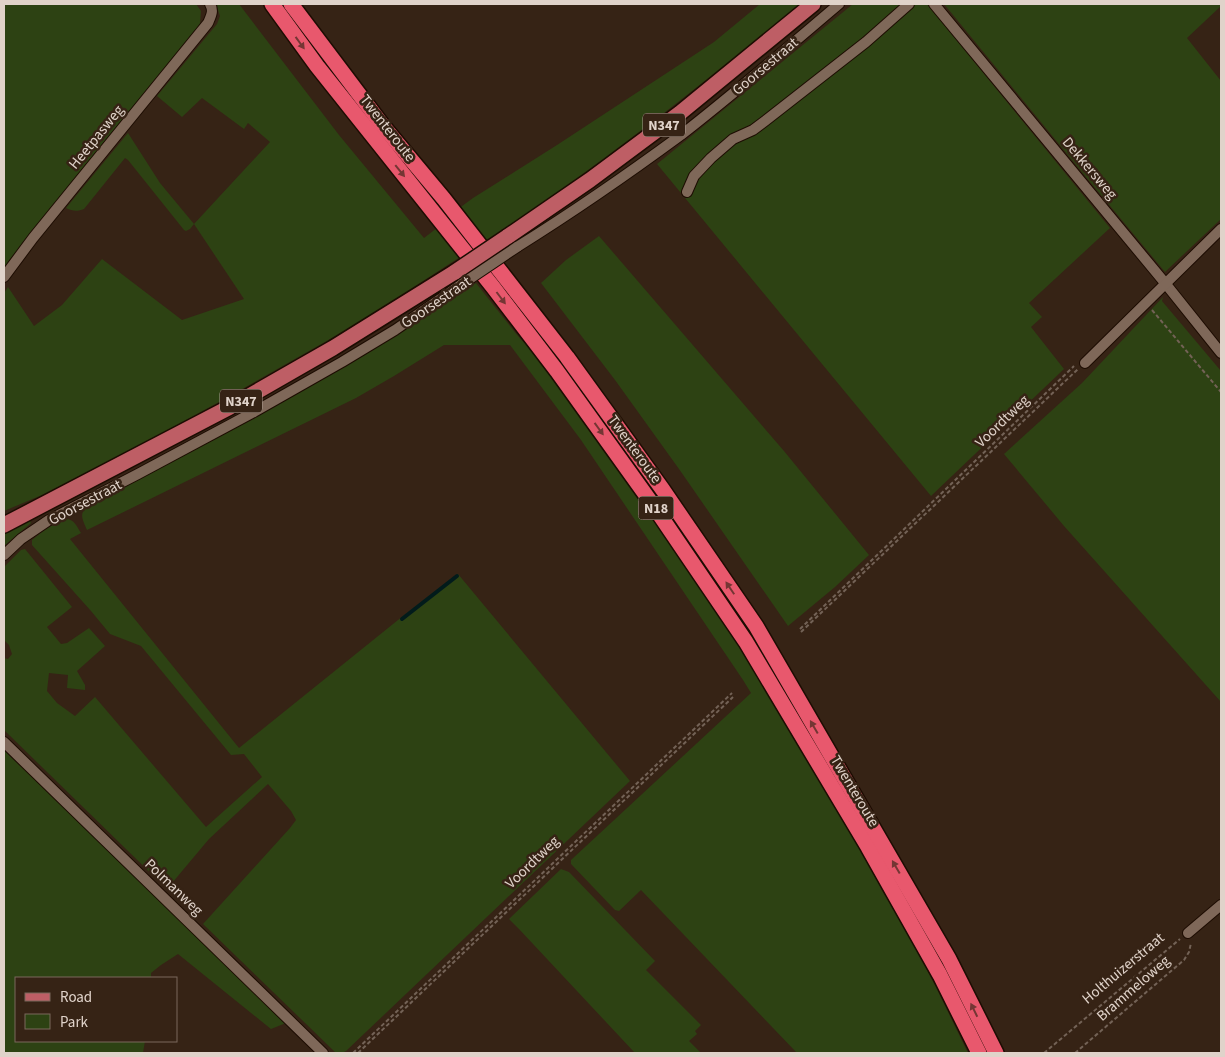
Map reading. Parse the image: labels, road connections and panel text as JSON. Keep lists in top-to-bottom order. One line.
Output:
{"streets":{"highway":["Twenteroute","N18"],"main road":["Goorsestraat","N347"],"street":["Heetpasweg","Dekkersweg","Polmanweg","Holthuizerstraat"],"path":["Voordtweg","Brammeloweg"]},"crossings":[["Holthuizerstraat","Brammeloweg"]],"legend":["Road","Park"]}
